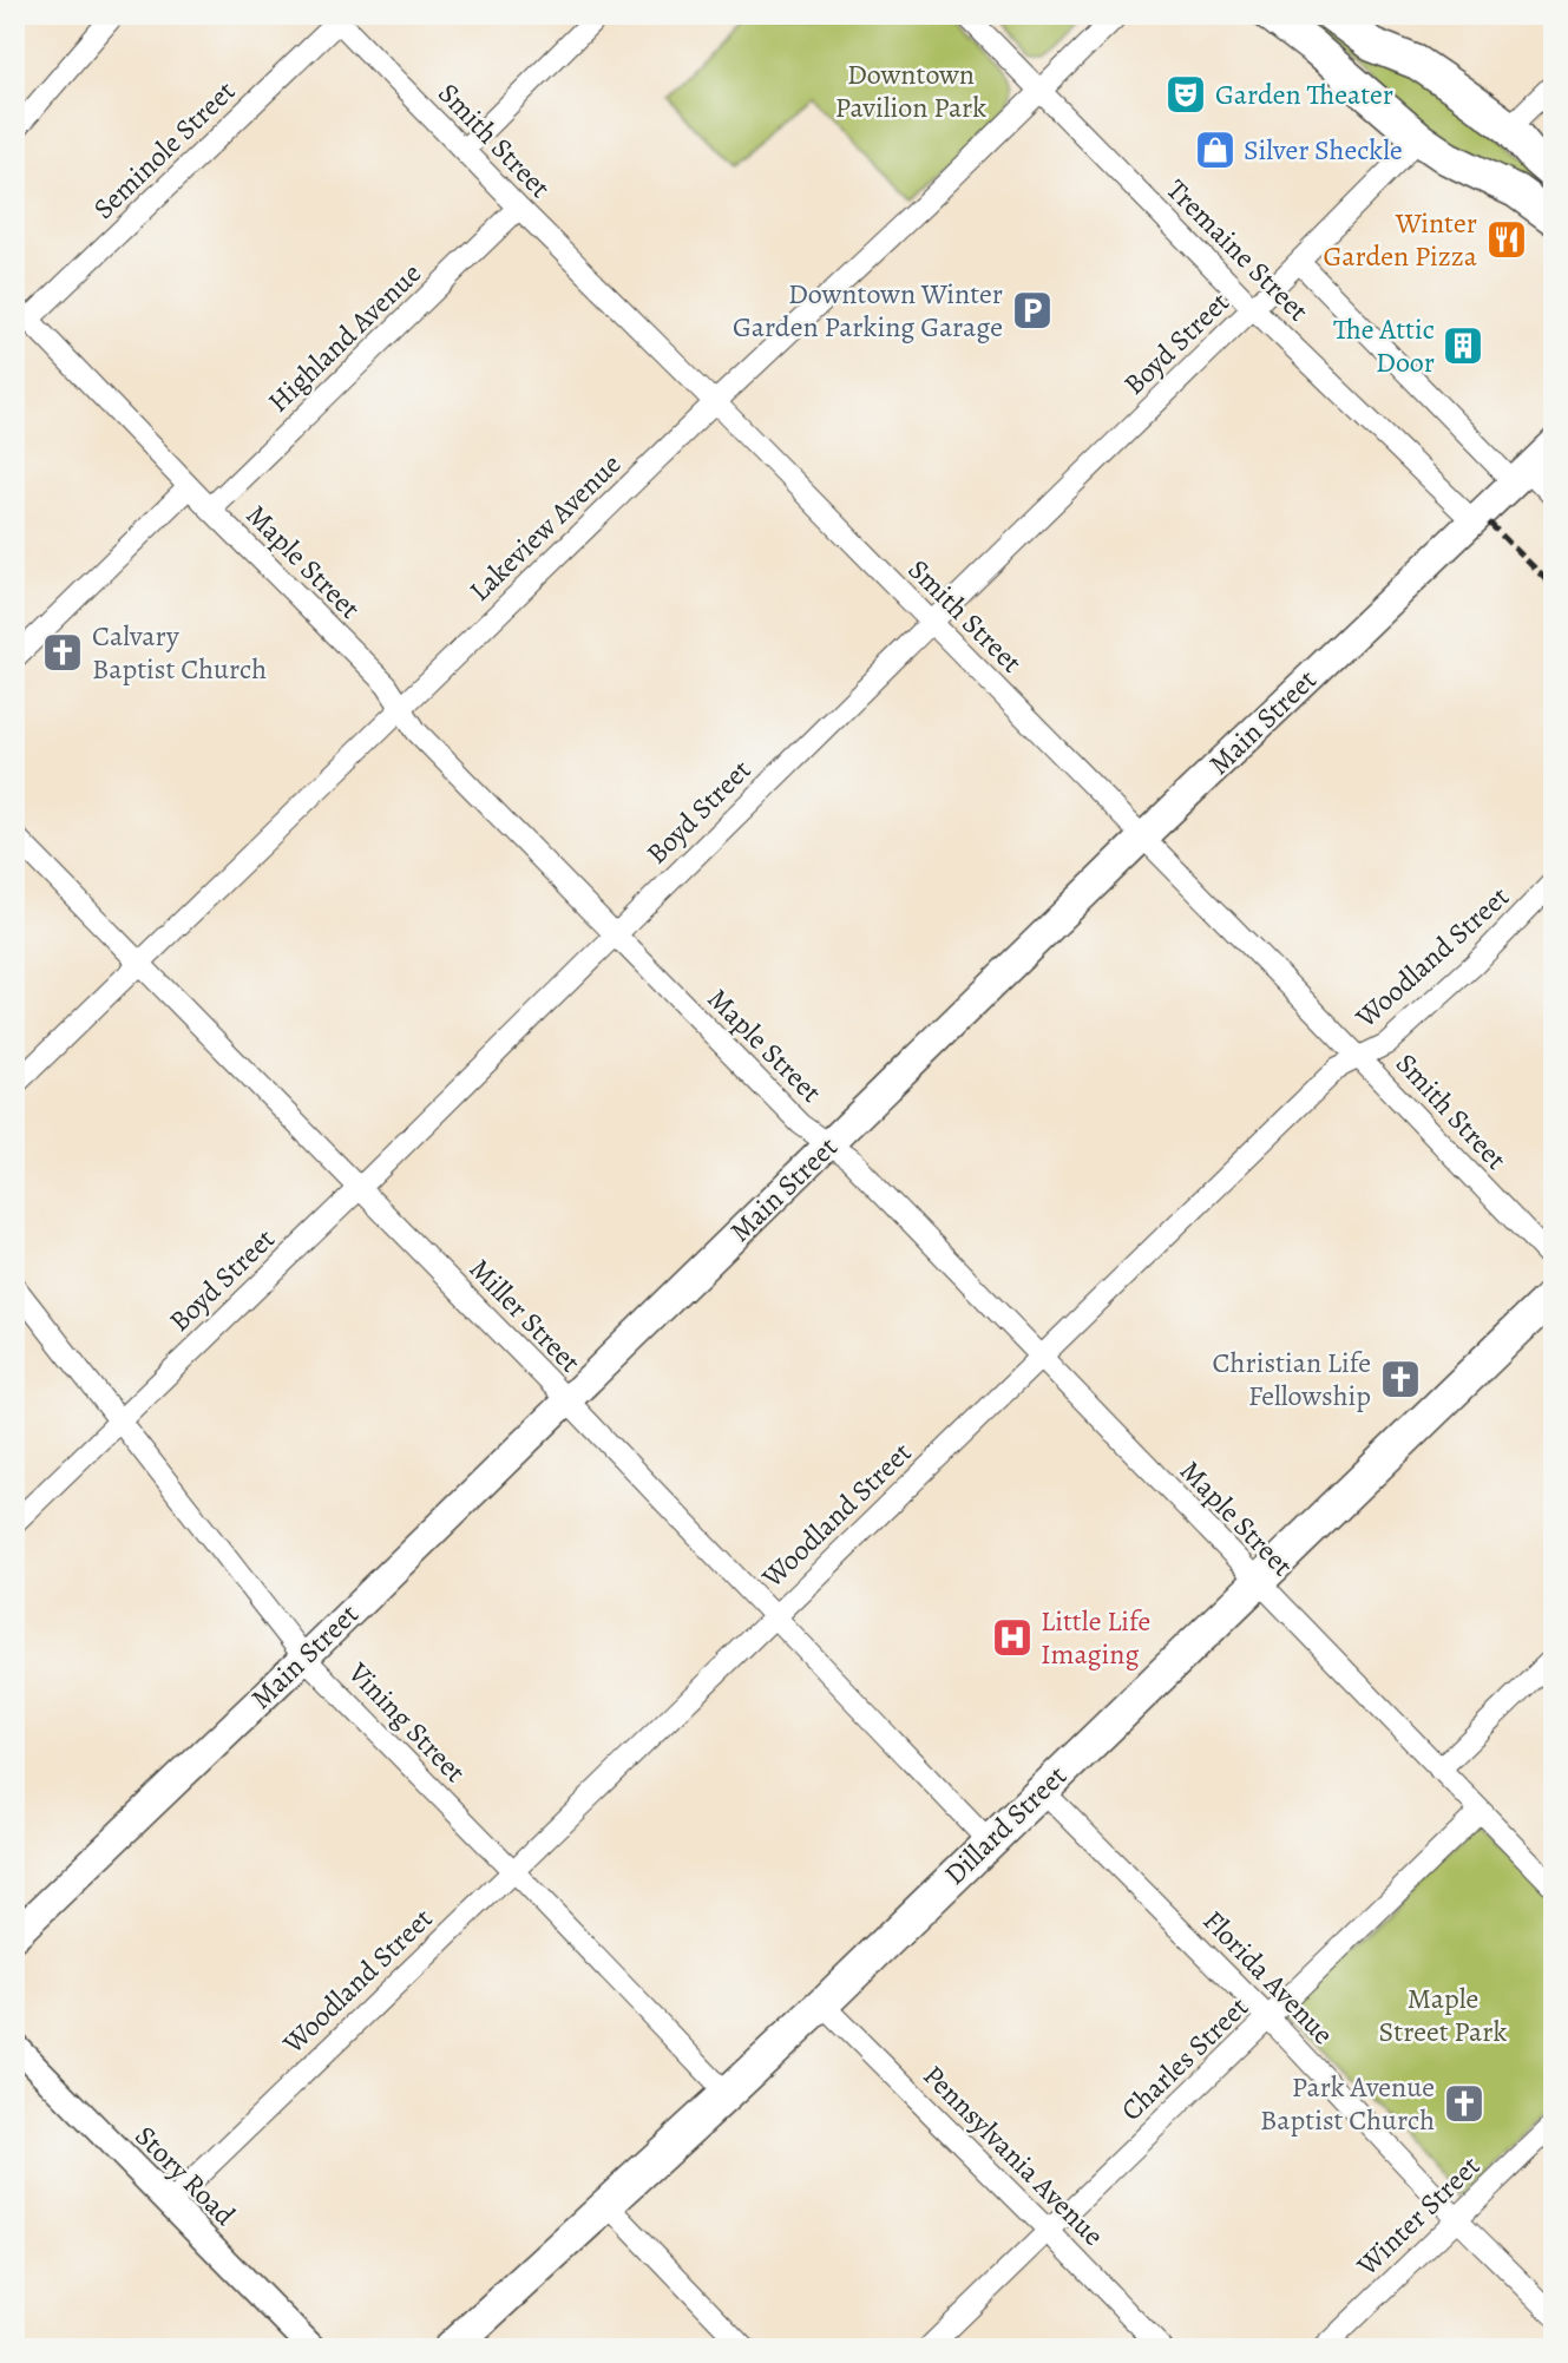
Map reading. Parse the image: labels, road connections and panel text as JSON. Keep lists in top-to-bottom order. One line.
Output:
{"streets":{"main road":["Main Street","Dillard Street"],"street":["Smith Street","Seminole Street","Tremaine Street","Highland Avenue","Boyd Street","Lakeview Avenue","Maple Street","Woodland Street","Miller Street","Vining Street","Florida Avenue","Charles Street","Pennsylvania Avenue","Story Road","Winter Street"]},"crossings":[["Smith Street","Seminole Street"],["Smith Street","Highland Avenue"],["Smith Street","Boyd Street"],["Smith Street","Lakeview Avenue"],["Smith Street","Main Street"],["Smith Street","Woodland Street"],["Seminole Street","Maple Street"],["Tremaine Street","Boyd Street"],["Tremaine Street","Lakeview Avenue"],["Tremaine Street","Main Street"],["Highland Avenue","Maple Street"],["Boyd Street","Maple Street"],["Boyd Street","Miller Street"],["Boyd Street","Vining Street"],["Lakeview Avenue","Maple Street"],["Lakeview Avenue","Miller Street"],["Maple Street","Main Street"],["Maple Street","Woodland Street"],["Maple Street","Dillard Street"],["Maple Street","Charles Street"],["Main Street","Miller Street"],["Main Street","Vining Street"],["Woodland Street","Miller Street"],["Woodland Street","Vining Street"],["Woodland Street","Story Road"],["Miller Street","Dillard Street"],["Vining Street","Dillard Street"],["Dillard Street","Florida Avenue"],["Dillard Street","Pennsylvania Avenue"],["Florida Avenue","Charles Street"],["Florida Avenue","Winter Street"],["Charles Street","Pennsylvania Avenue"]],"parks":["Downtown Pavilion Park","Maple Street Park"],"places":{"theatre":["Garden Theater"],"shop":["Silver Sheckle"],"restaurant":["Winter Garden Pizza"],"parking":["Downtown Winter Garden Parking Garage"],"building":["The Attic Door"],"church":["Calvary Baptist Church","Christian Life Fellowship","Park Avenue Baptist Church"],"hospital":["Little Life Imaging"]}}
